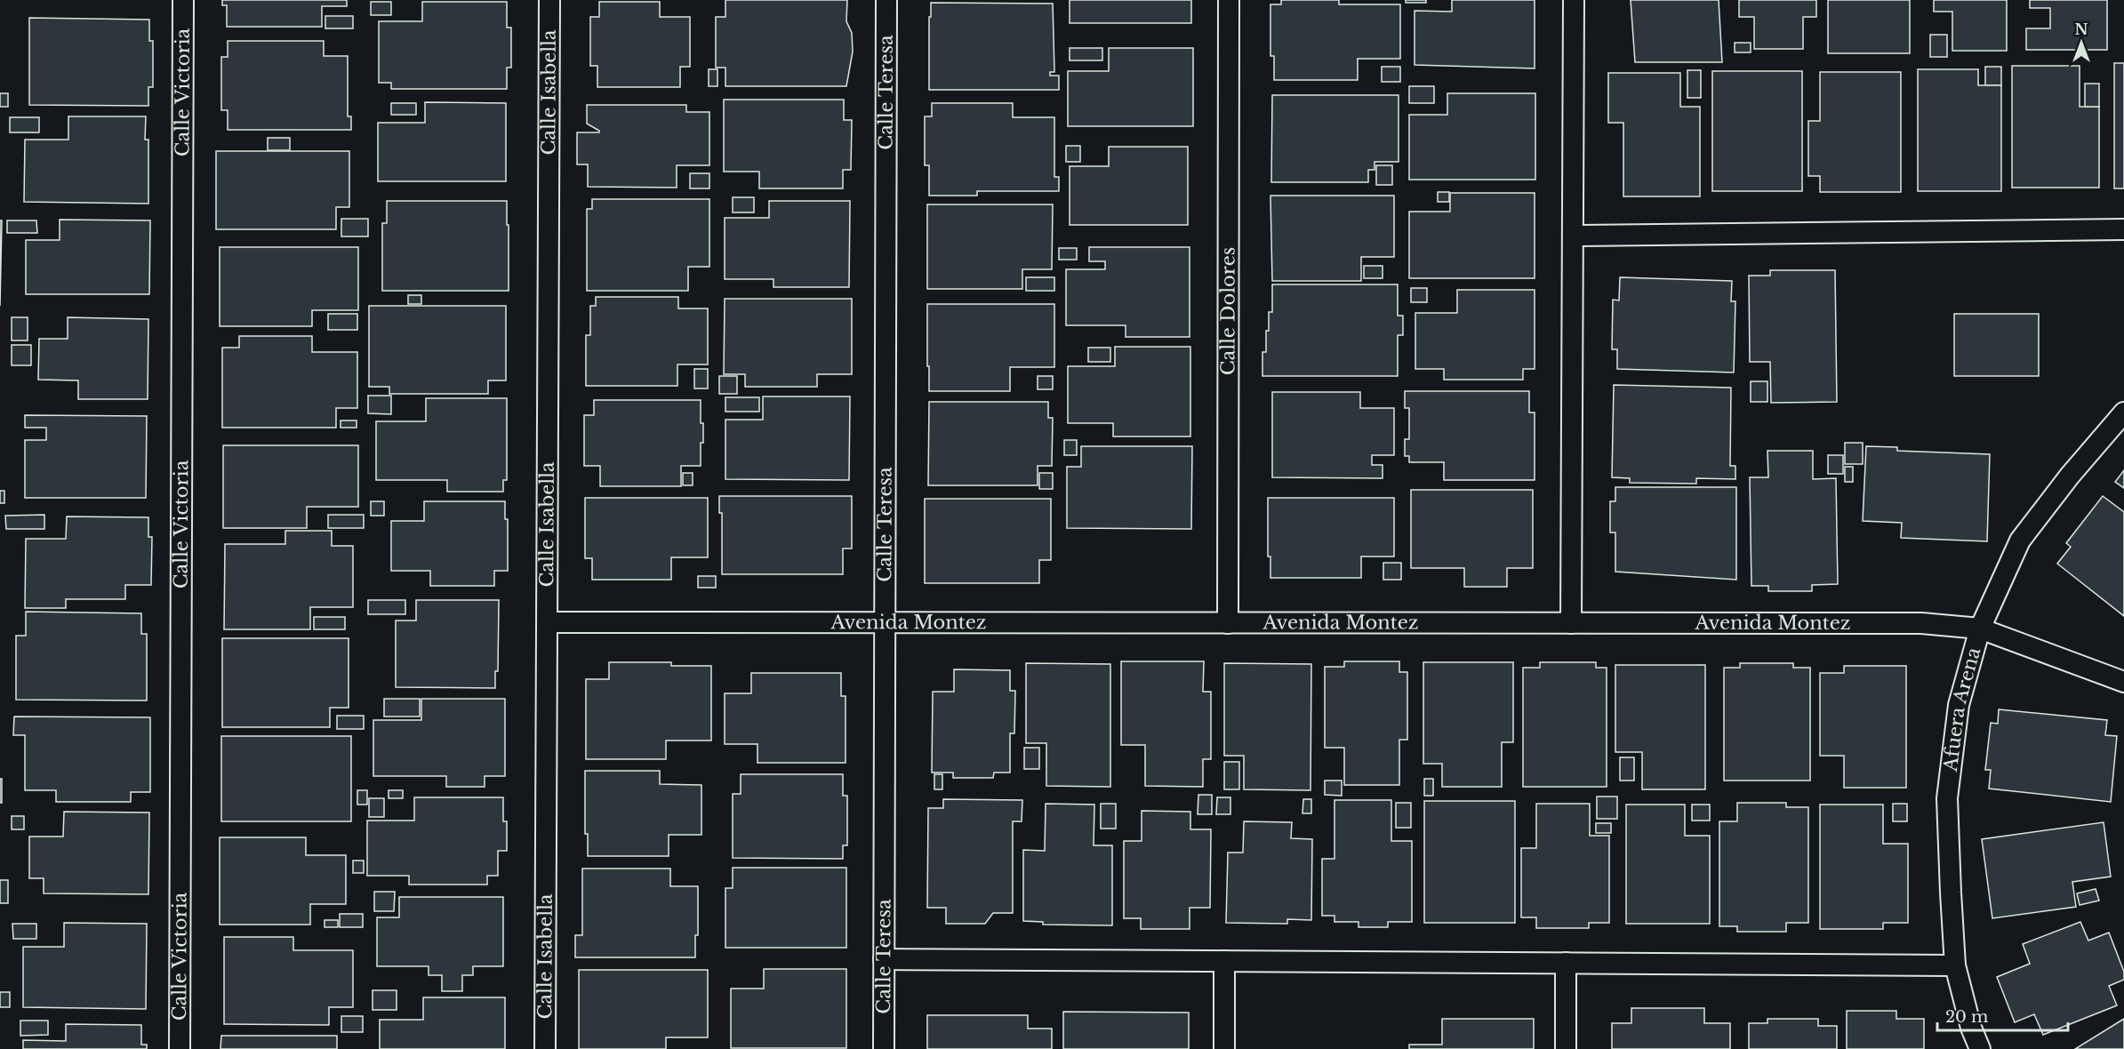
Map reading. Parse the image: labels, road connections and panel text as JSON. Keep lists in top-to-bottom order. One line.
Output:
{"streets":{"lane":["Calle Victoria","Calle Isabella","Calle Teresa","Calle Dolores","Avenida Montez","Afuera Arena"]},"crossings":[["Calle Isabella","Avenida Montez"],["Calle Teresa","Avenida Montez"],["Calle Dolores","Avenida Montez"],["Avenida Montez","Afuera Arena"]],"scale_bar":"20 m","north":"top"}
